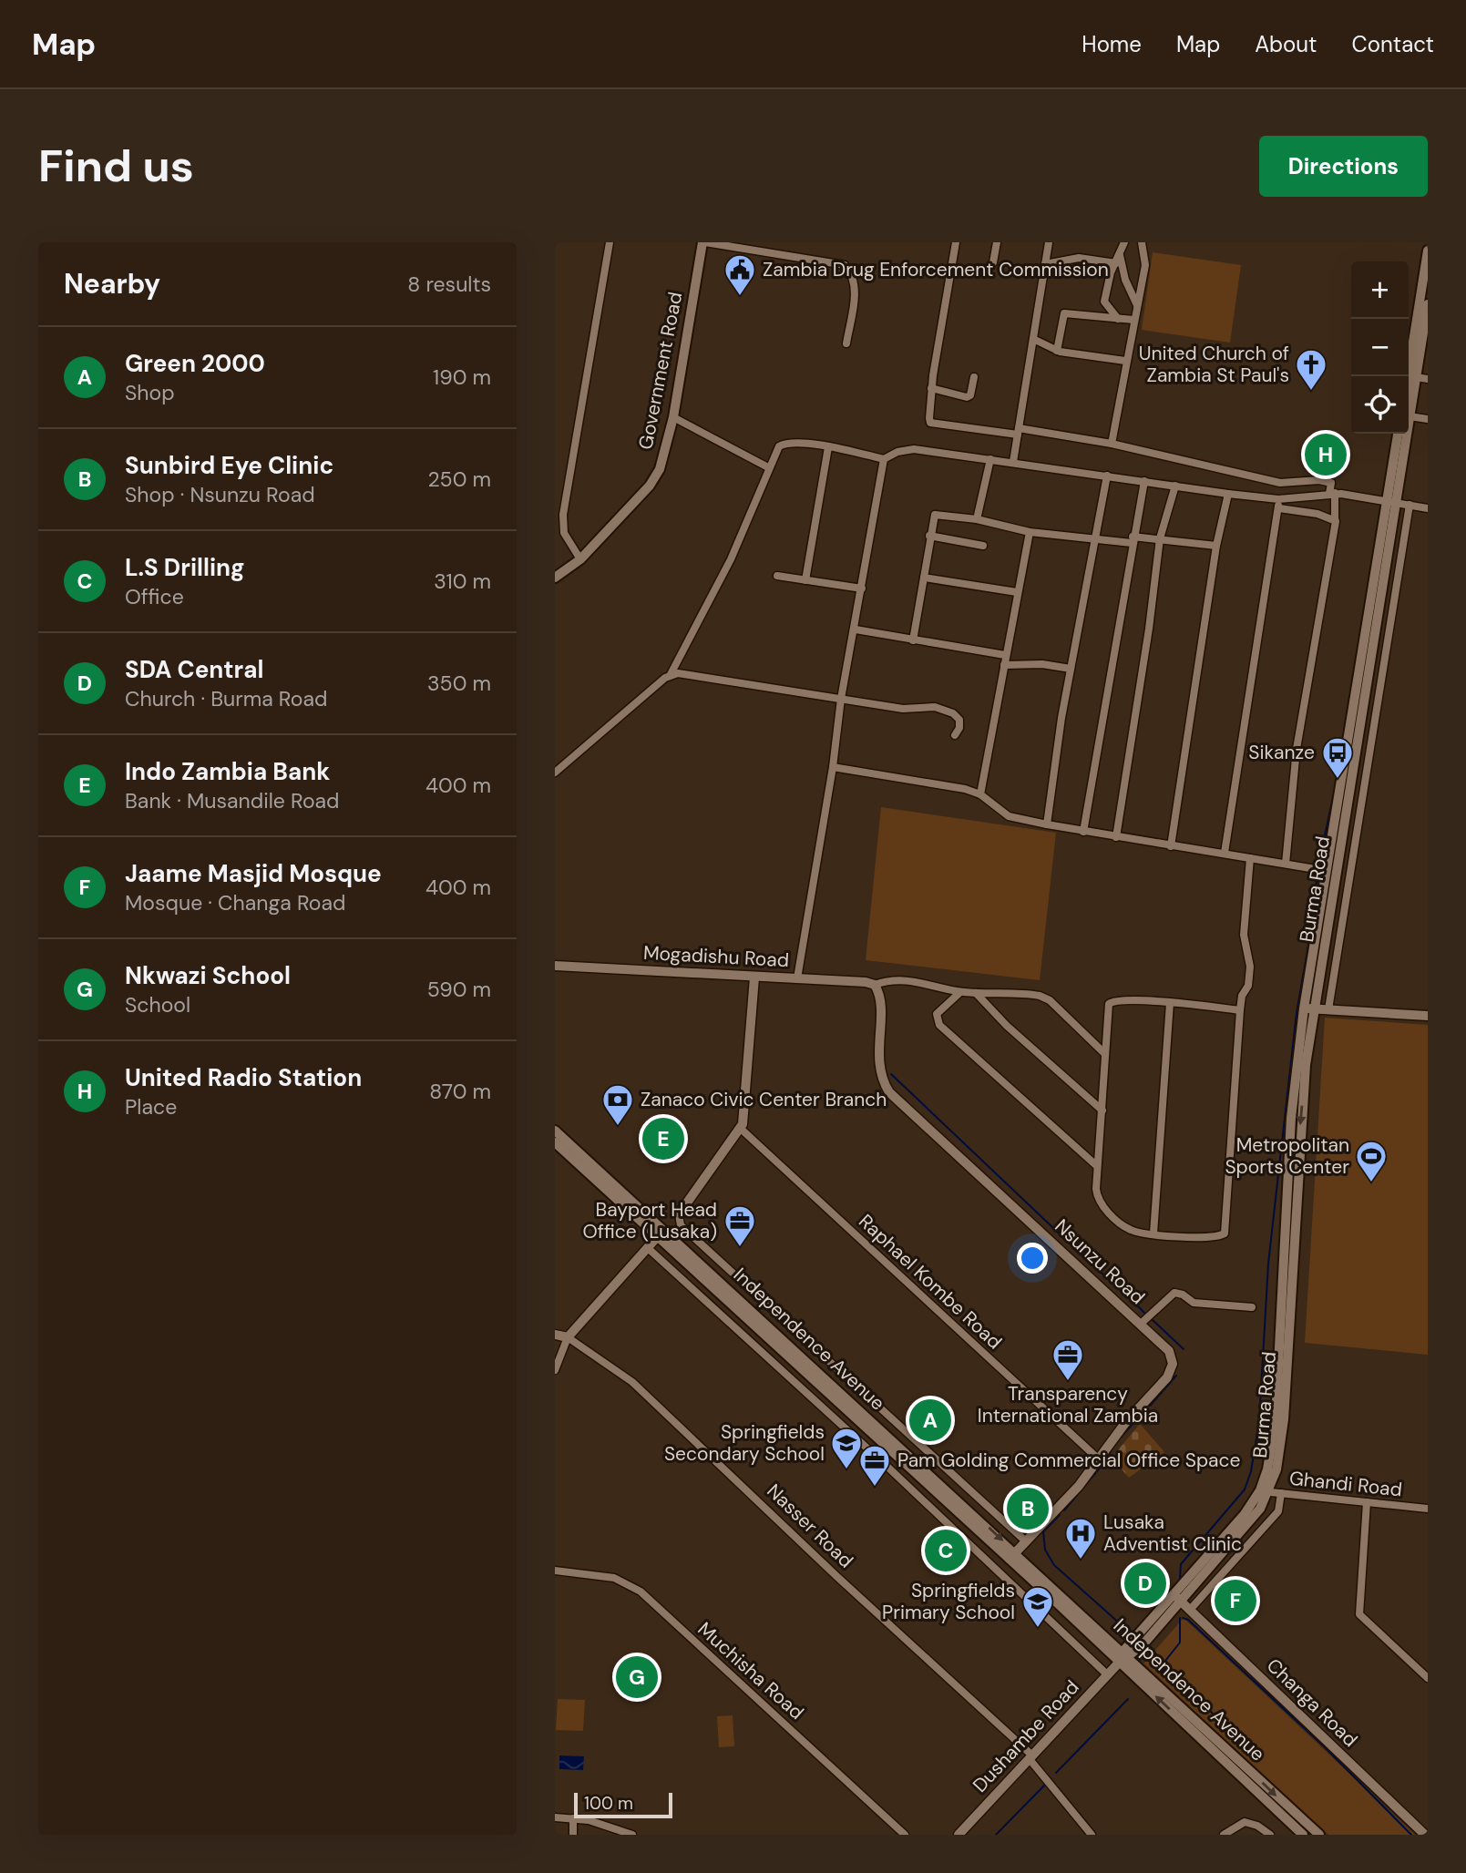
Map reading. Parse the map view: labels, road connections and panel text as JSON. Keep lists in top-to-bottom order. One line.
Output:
{"streets":{"main road":["Government Road","Burma Road","Independence Avenue"],"street":["Mogadishu Road","Nsunzu Road","Raphael Kombe Road","Ghandi Road","Nasser Road","Muchisha Road","Changa Road","Dushambe Road"]},"crossings":[["Burma Road","Independence Avenue"],["Burma Road","Ghandi Road"],["Burma Road","Changa Road"],["Burma Road","Dushambe Road"],["Mogadishu Road","Nsunzu Road"],["Nsunzu Road","Raphael Kombe Road"],["Nsunzu Road","Independence Avenue"],["Independence Avenue","Dushambe Road"],["Nasser Road","Dushambe Road"]],"places":{"public building":["Zambia Drug Enforcement Commission"],"church":["United Church of Zambia St Paul's"],"bus stop":["Sikanze"],"bank":["Zanaco Civic Center Branch"],"sports":["Metropolitan Sports Center"],"office":["Bayport Head Office (Lusaka)","Transparency International Zambia","Pam Golding Commercial Office Space"],"school or university":["Springfields Secondary School","Springfields Primary School"],"hospital":["Lusaka Adventist Clinic"]},"scale_bar":"100 m","page":{"header":"Map","nav":["Home","Map","About","Contact"],"buttons":"Directions","title":"Find us","heading":["Nearby","8 results"],"map_buttons":["+","−"],"list":[{"mark":"A","name":"Green 2000","note":"Shop","value":"190 m"},{"mark":"B","name":"Sunbird Eye Clinic","note":"Shop · Nsunzu Road","value":"250 m"},{"mark":"C","name":"L.S Drilling","note":"Office","value":"310 m"},{"mark":"D","name":"SDA Central","note":"Church · Burma Road","value":"350 m"},{"mark":"E","name":"Indo Zambia Bank","note":"Bank · Musandile Road","value":"400 m"},{"mark":"F","name":"Jaame Masjid Mosque","note":"Mosque · Changa Road","value":"400 m"},{"mark":"G","name":"Nkwazi School","note":"School","value":"590 m"},{"mark":"H","name":"United Radio Station","note":"Place","value":"870 m"}],"pins":["H","E","A","B","C","D","F","G"],"scale":"100 m"}}
